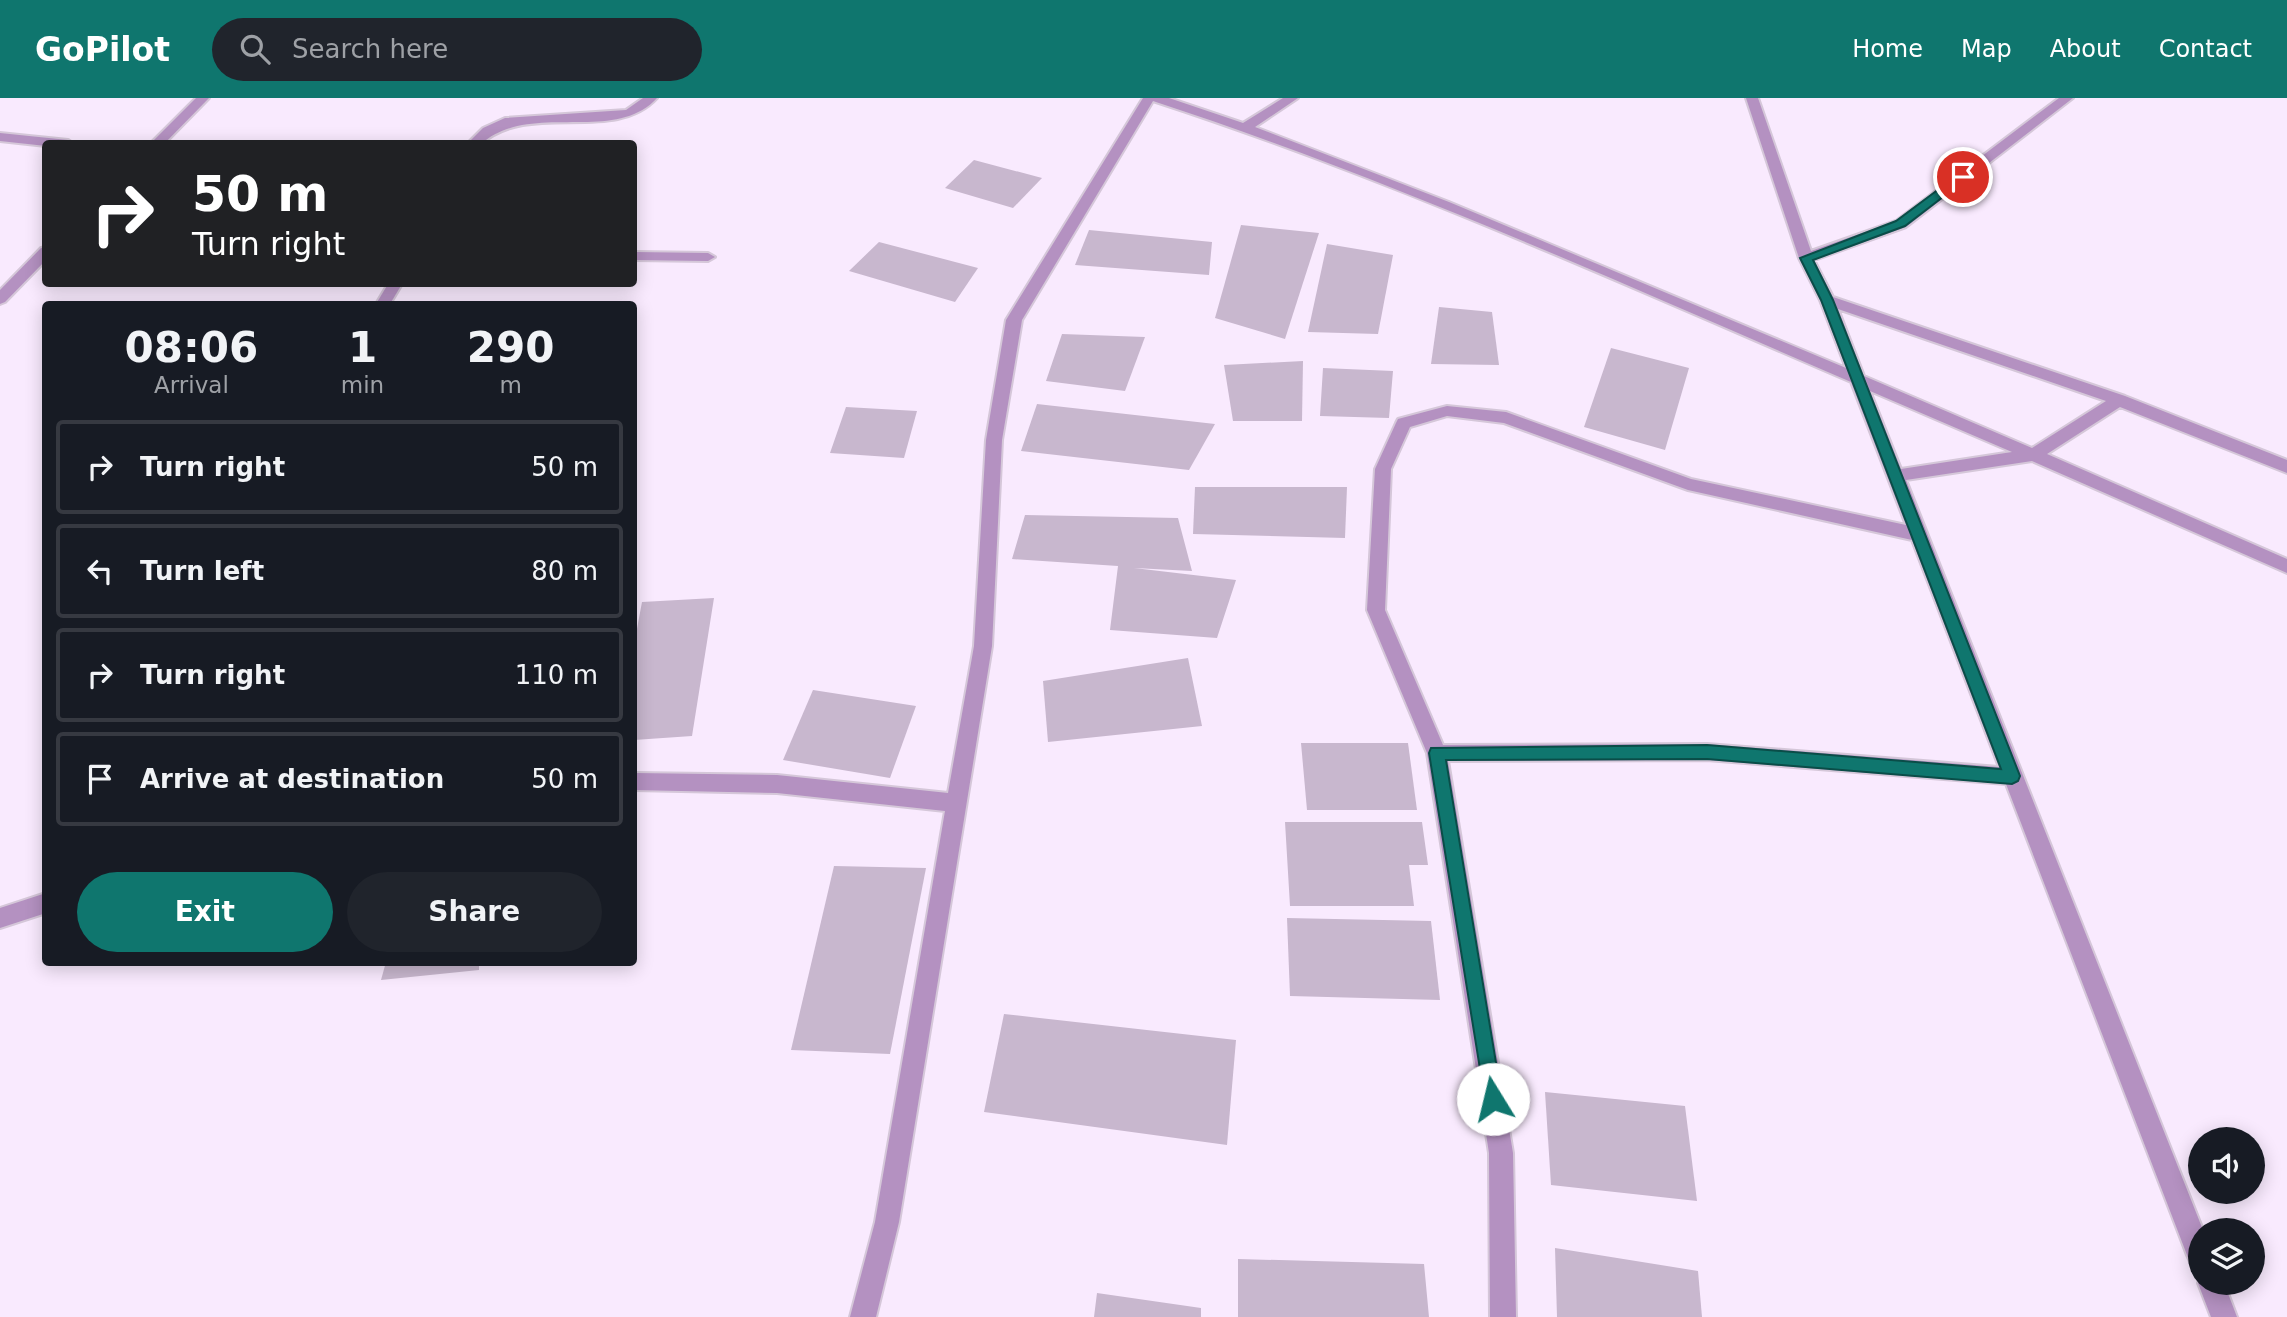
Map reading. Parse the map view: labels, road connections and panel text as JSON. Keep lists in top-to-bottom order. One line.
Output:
{"page":{"header":"GoPilot","search":"Search here","nav":["Home","Map","About","Contact"],"turn":["50 m","Turn right"],"eta":["08:06","Arrival","1","min","290","m"],"list":[{"name":"Turn right","value":"50 m"},{"name":"Turn left","value":"80 m"},{"name":"Turn right","value":"110 m"},{"name":"Arrive at destination","value":"50 m"}],"buttons":["Exit","Share"]}}
